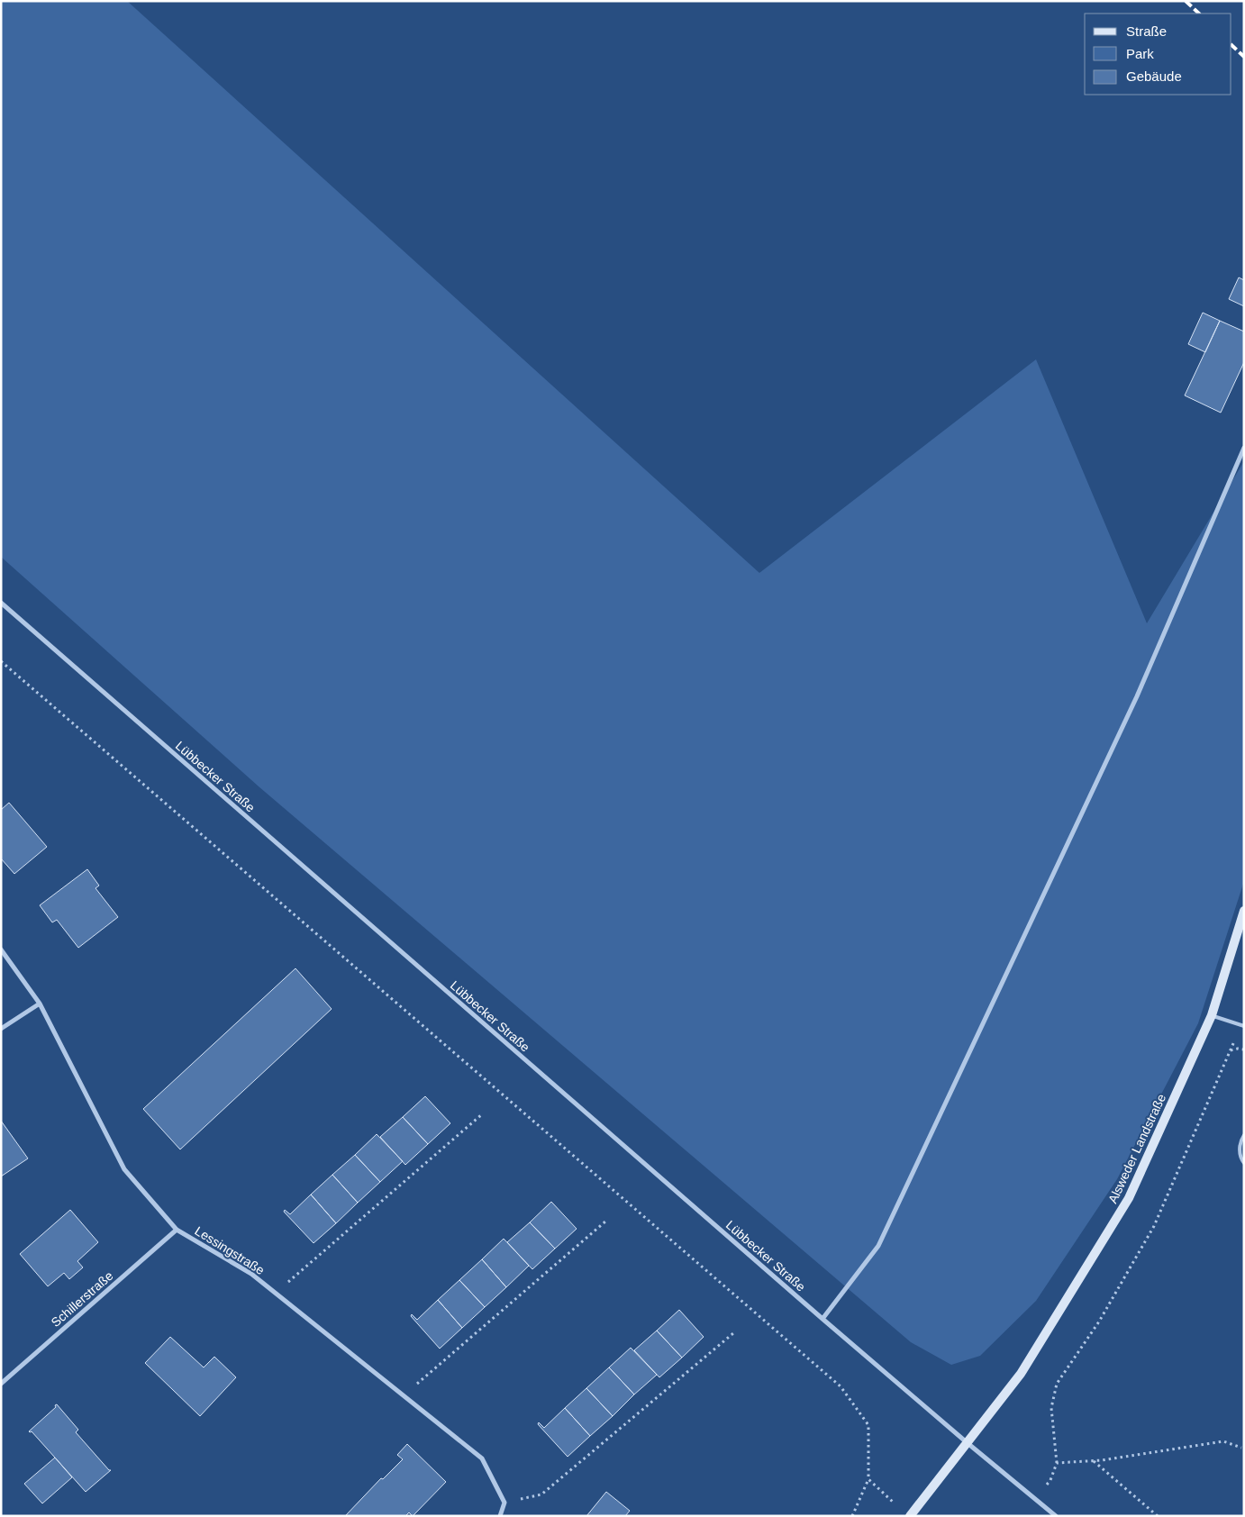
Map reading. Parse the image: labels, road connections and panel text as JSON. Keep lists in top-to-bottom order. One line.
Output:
{"streets":{"main road":["Alsweder Landstraße"],"street":["Lübbecker Straße","Lessingstraße","Schillerstraße"]},"crossings":[["Lübbecker Straße","Alsweder Landstraße"],["Lessingstraße","Schillerstraße"]],"legend":["Straße","Park","Gebäude"]}
